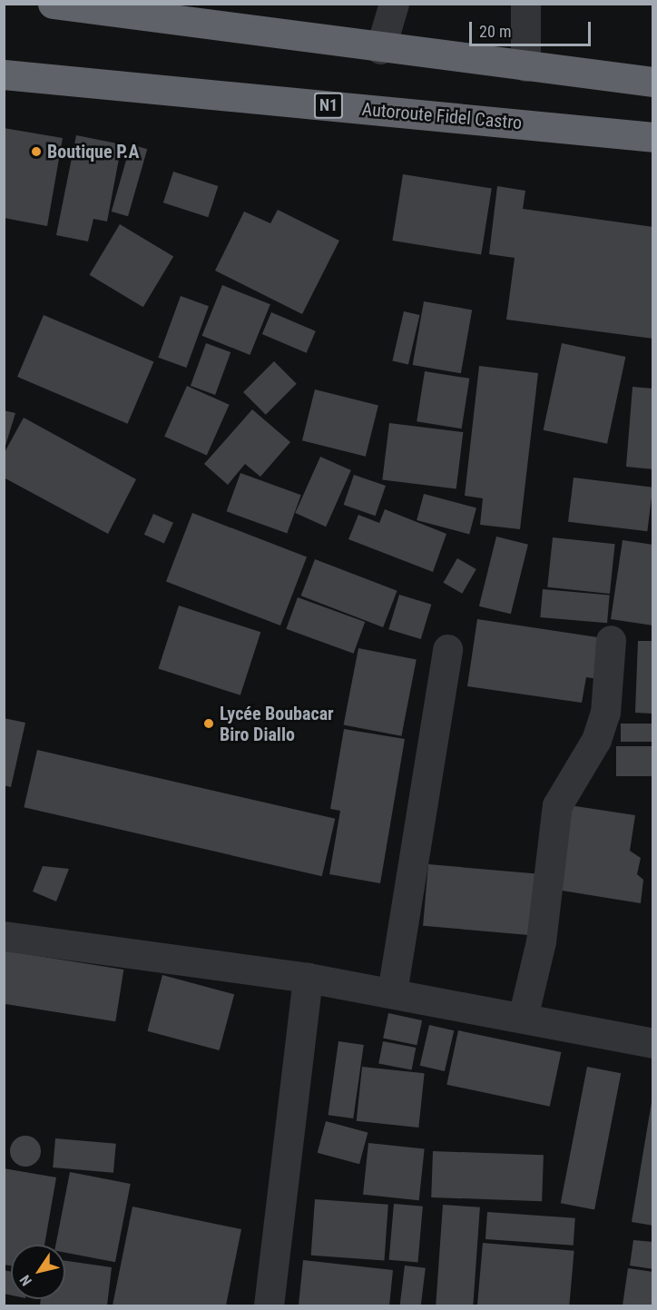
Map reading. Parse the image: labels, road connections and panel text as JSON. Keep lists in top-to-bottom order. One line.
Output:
{"streets":{"highway":["N1","Autoroute Fidel Castro"]},"places":["Boutique P.A","Lycée Boubacar Biro Diallo"],"scale_bar":"20 m","north":"bottom left"}
